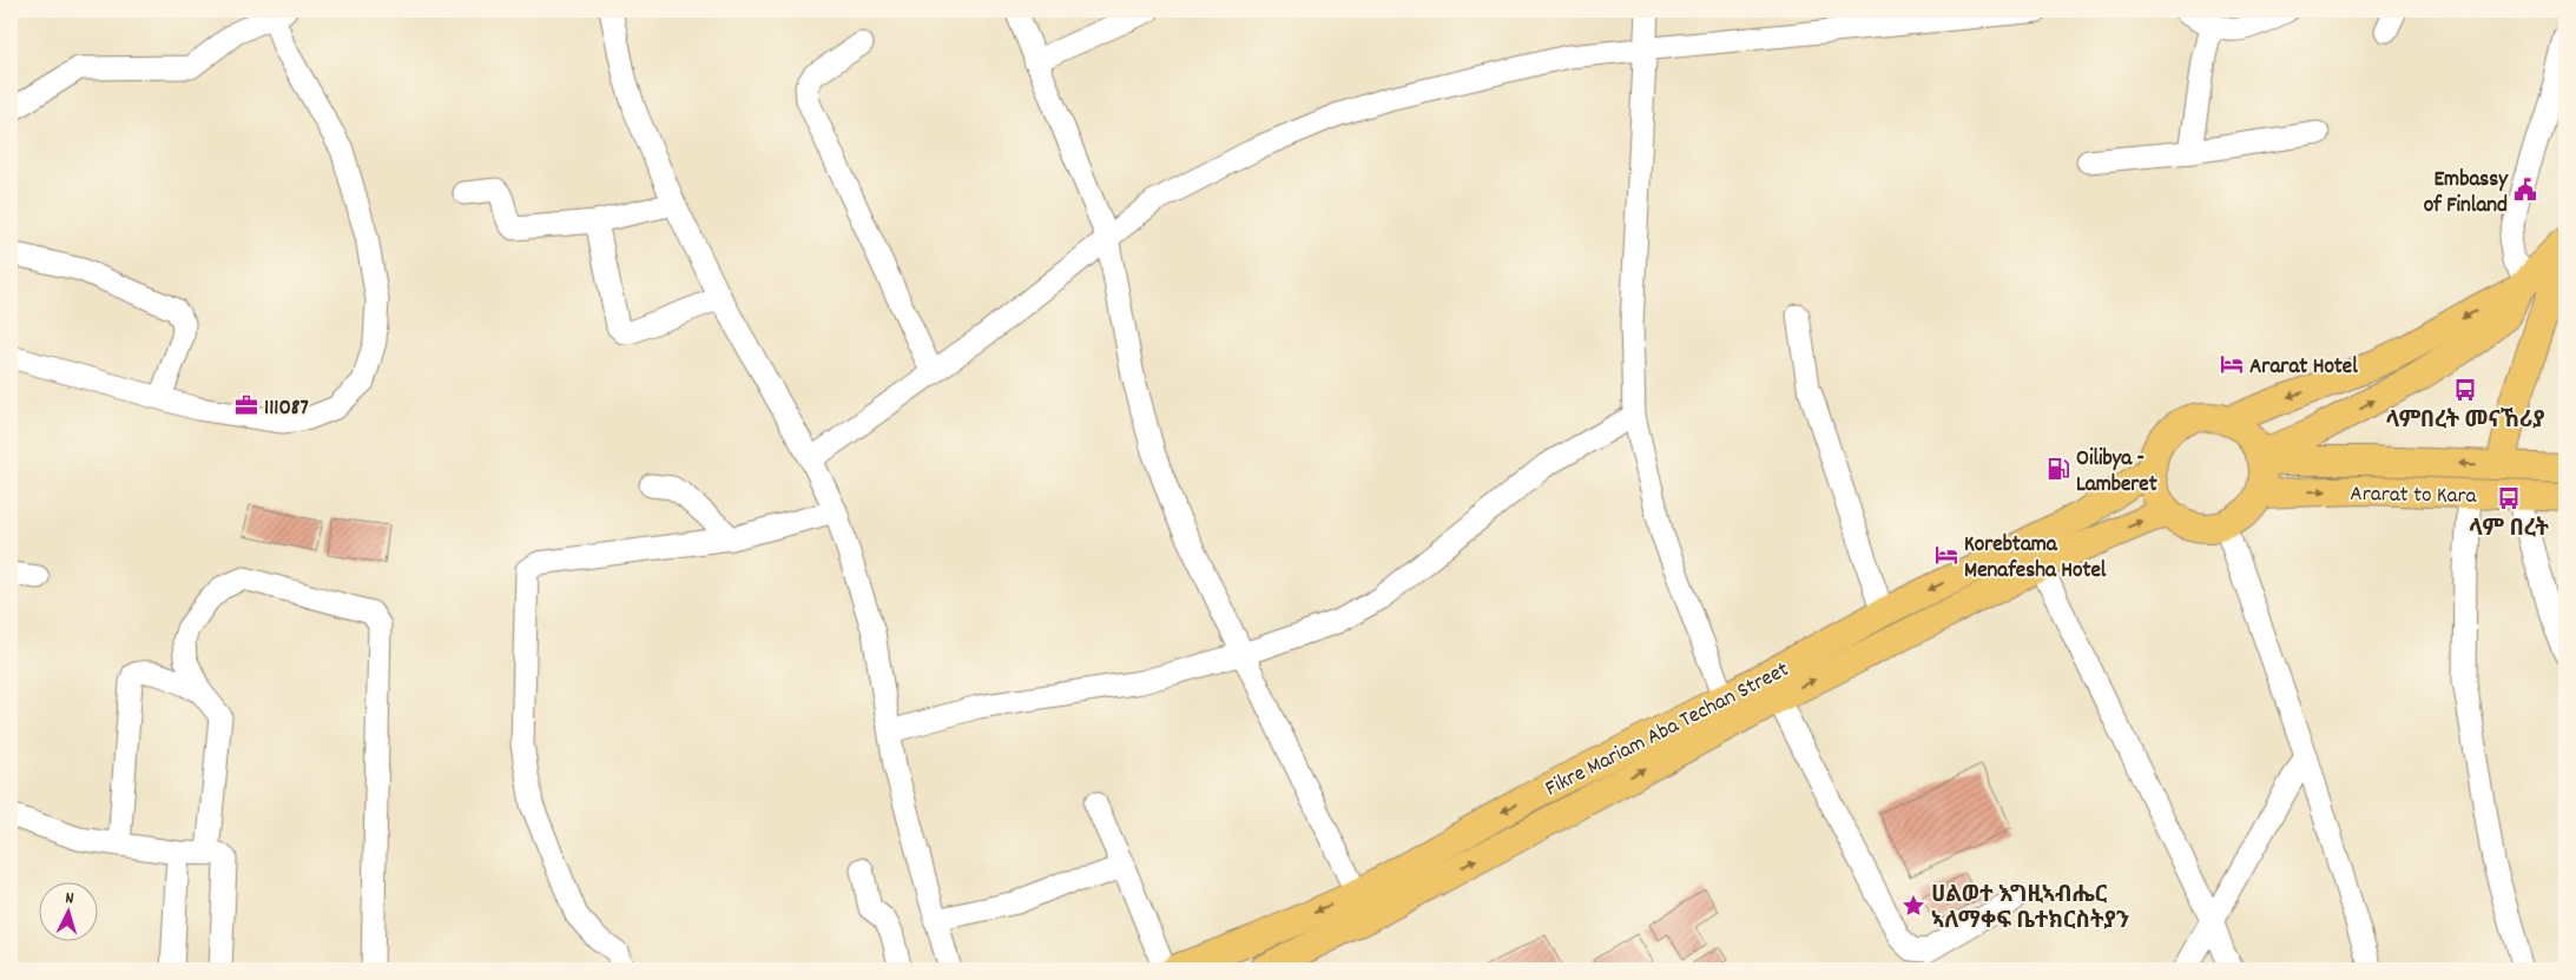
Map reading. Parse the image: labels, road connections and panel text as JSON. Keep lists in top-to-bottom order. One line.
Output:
{"streets":{"main road":["Ararat to Kara","Fikre Mariam Aba Techan Street"]},"crossings":[["Ararat to Kara","Fikre Mariam Aba Techan Street"]],"places":{"public building":["Embassy of Finland"],"hotel":["Ararat Hotel","Korebtama Menafesha Hotel"],"bus stop":["ላምበረት መናኸሪያ","ላም በረት"],"office":["111087"],"fuel station":["Oilibya - Lamberet"],"place":["ሀልወተ እግዚኣብሔር ኣለማቀፍ ቤተክርስትያን"]},"north":"top"}
